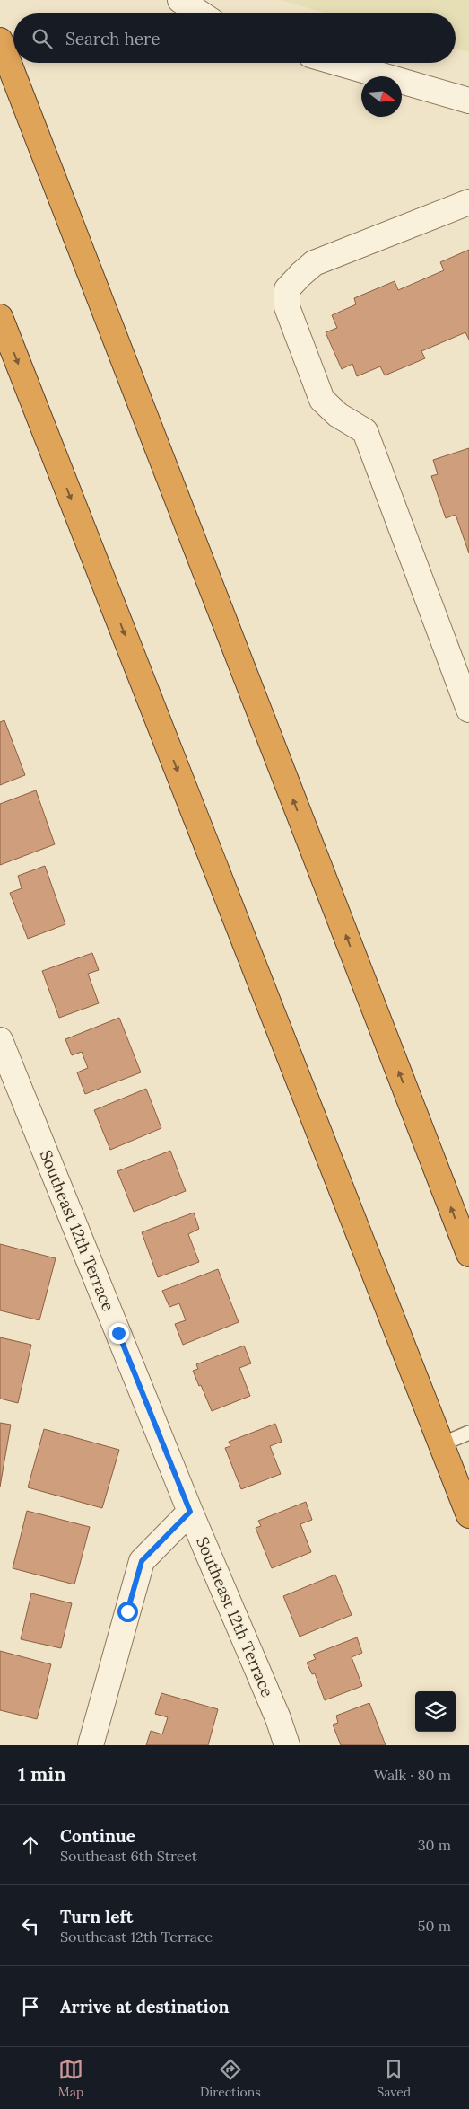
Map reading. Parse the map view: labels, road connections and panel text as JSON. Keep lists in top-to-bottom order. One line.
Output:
{"streets":{"street":["Southeast 12th Terrace"]},"north":"right","page":{"search":"Search here","heading":["1 min","Walk · 80 m"],"list":[["Continue","Southeast 6th Street","30 m"],["Turn left","Southeast 12th Terrace","50 m"],"Arrive at destination"],"nav":["Map","Directions","Saved"]}}
